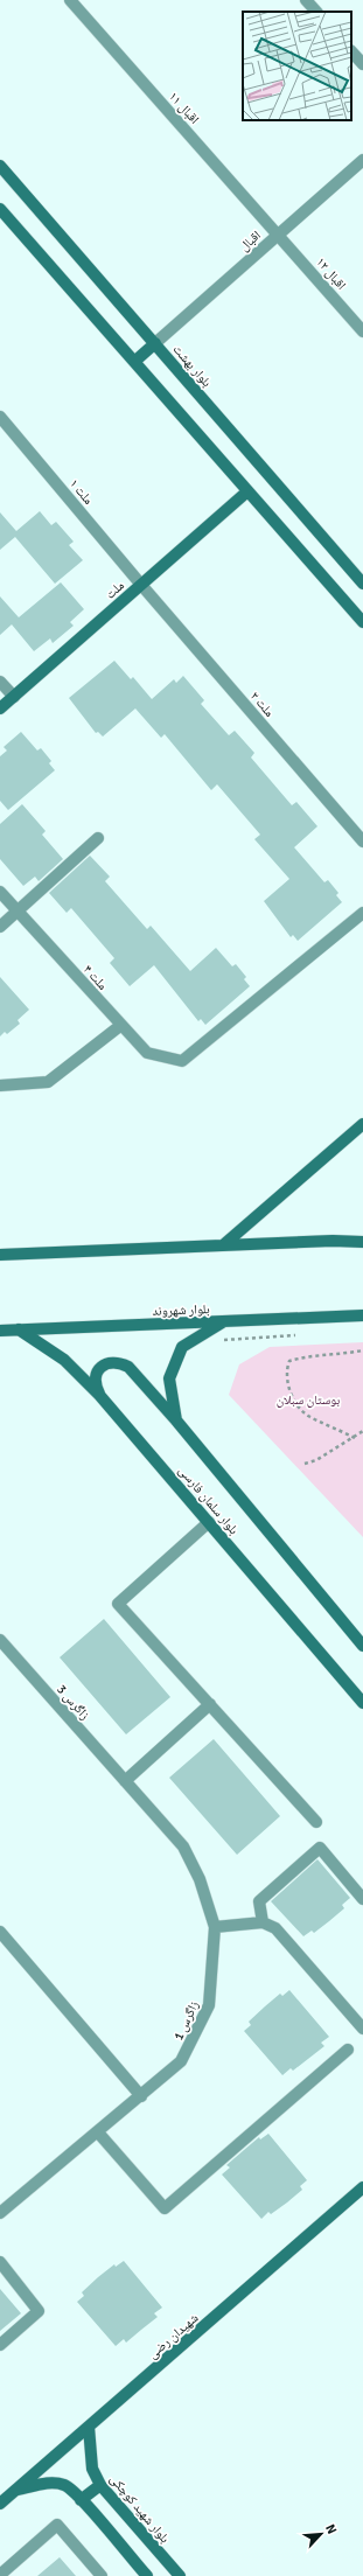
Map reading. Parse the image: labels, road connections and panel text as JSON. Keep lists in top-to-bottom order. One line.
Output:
{"streets":{"street":["اقبال ۱۱","اقبال","اقبال ۱۲","بلوار بهشت","ملت ۱","ملت","ملت ۲","ملت ۴","بلوار شهروند","بلوار سلمان فارسی","زاگرس 3","زاگرس 1","شهیدان رضی","بلوار شهید کوچکی"]},"crossings":[["اقبال ۱۱","اقبال"],["اقبال ۱۱","اقبال ۱۲"],["اقبال","اقبال ۱۲"],["اقبال","بلوار بهشت"],["ملت ۱","ملت"],["ملت ۱","ملت ۲"],["ملت","ملت ۲"],["بلوار شهروند","بلوار سلمان فارسی"],["زاگرس 3","زاگرس 1"],["شهیدان رضی","بلوار شهید کوچکی"]],"parks":["بوستان سبلان"],"north":"top right"}
